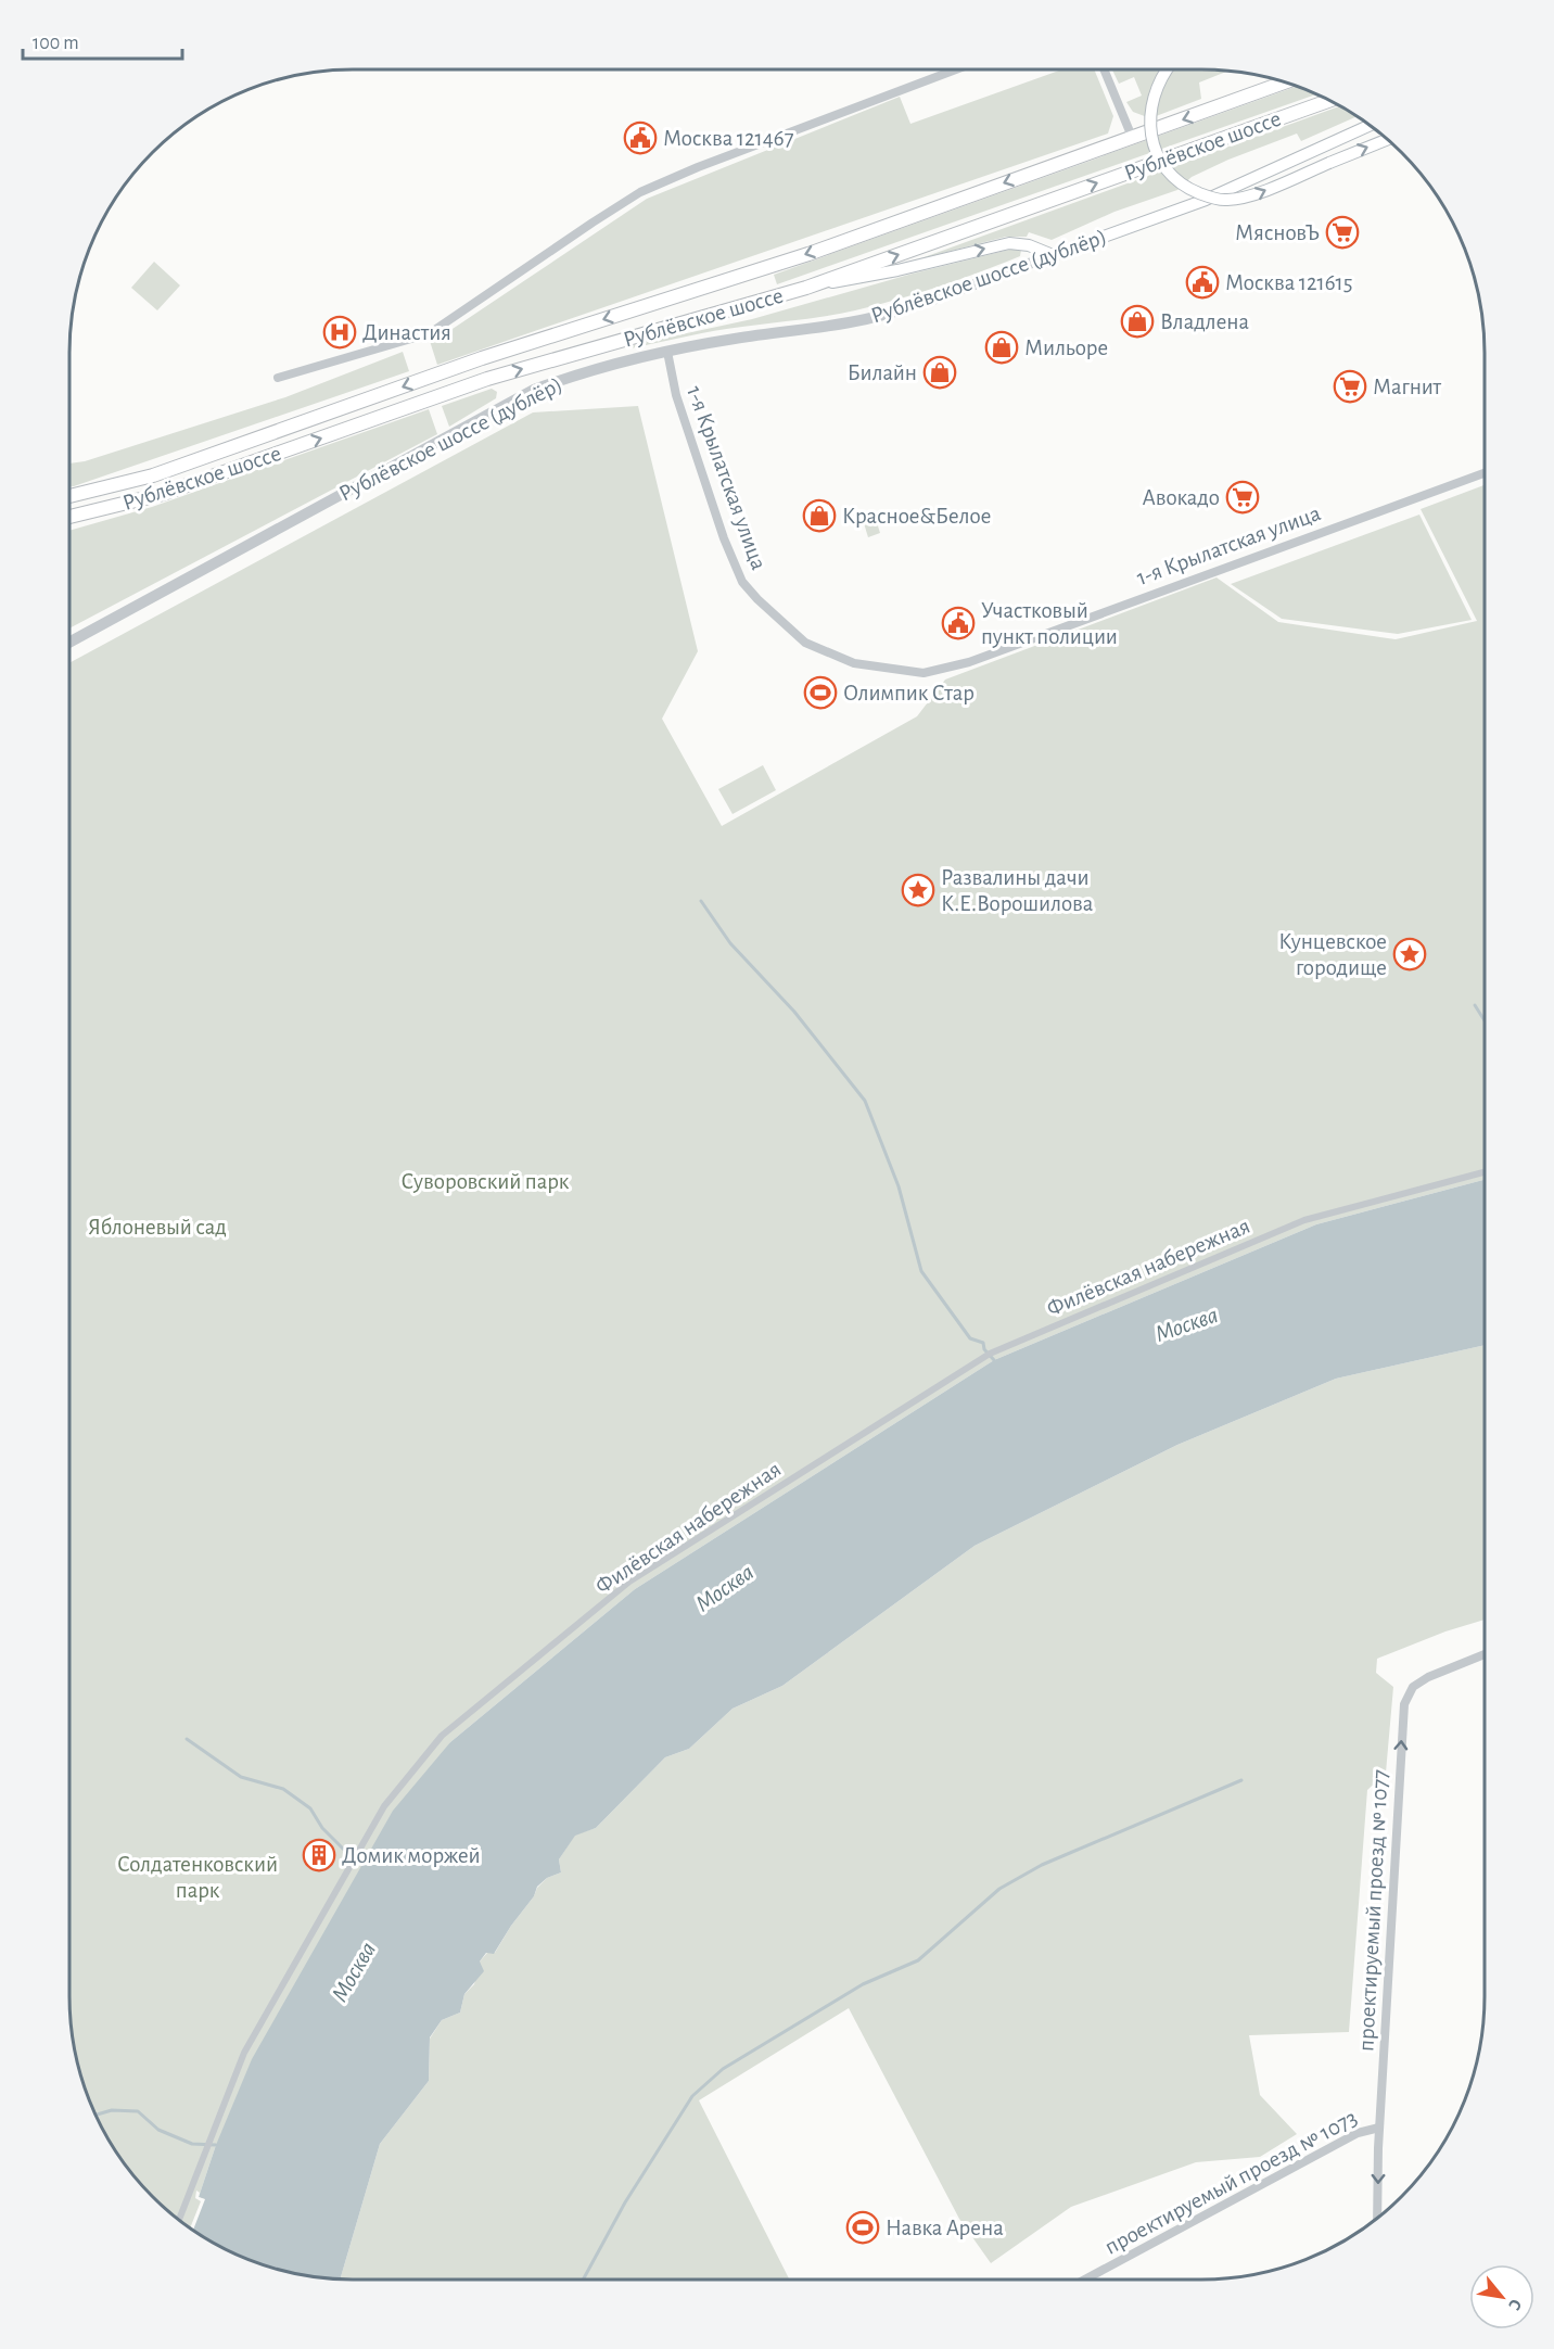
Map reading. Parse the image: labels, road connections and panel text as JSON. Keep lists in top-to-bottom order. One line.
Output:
{"streets":{"main road":["Рублёвское шоссе","Рублёвское шоссе (дублёр)"],"street":["1-я Крылатская улица","Филёвская набережная","проектируемый проезд № 1077","проектируемый проезд № 1073"]},"crossings":[["Рублёвское шоссе (дублёр)","1-я Крылатская улица"],["проектируемый проезд № 1077","проектируемый проезд № 1073"]],"water":["Москва"],"parks":["Суворовский парк","Яблоневый сад","Солдатенковский парк"],"places":{"public building":["Москва 121467","Москва 121615","Участковый пункт полиции"],"supermarket":["МясновЪ","Магнит","Авокадо"],"shop":["Владлена","Мильоре","Билайн","Красное&Белое"],"hospital":["Династия"],"sports":["Олимпик Стар","Навка Арена"],"place":["Развалины дачи К.Е.Ворошилова","Кунцевское городище"],"building":["Домик моржей"]},"scale_bar":"100 m","north":"bottom right"}
